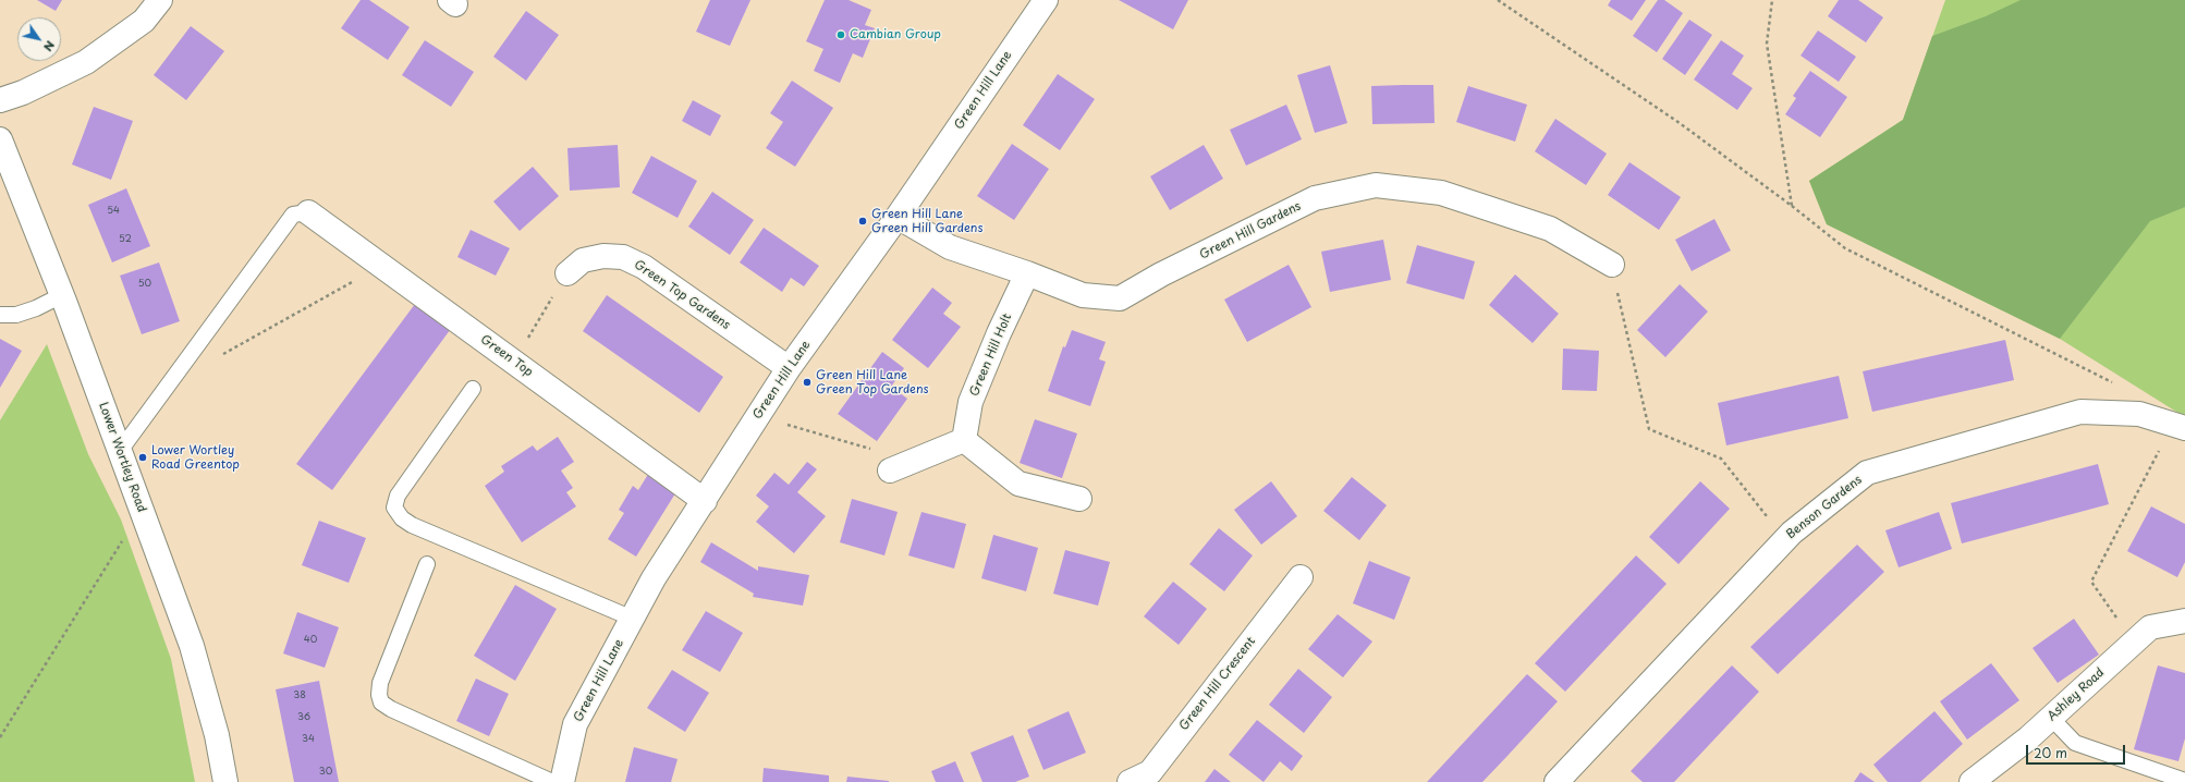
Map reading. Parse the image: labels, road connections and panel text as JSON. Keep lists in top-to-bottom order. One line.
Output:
{"streets":{"street":["Green Hill Lane","Green Hill Gardens","Green Top Gardens","Green Hill Holt","Green Top","Lower Wortley Road","Benson Gardens","Green Hill Crescent","Ashley Road"]},"crossings":[["Green Hill Lane","Green Hill Gardens"],["Green Hill Lane","Green Top Gardens"],["Green Hill Lane","Green Top"],["Green Hill Gardens","Green Hill Holt"]],"places":["Cambian Group","Green Hill Lane Green Hill Gardens","Green Hill Lane Green Top Gardens","Lower Wortley Road Greentop"],"house_numbers":["54","52","50","40","38","36","34","30"],"scale_bar":"20 m","north":"bottom right"}
